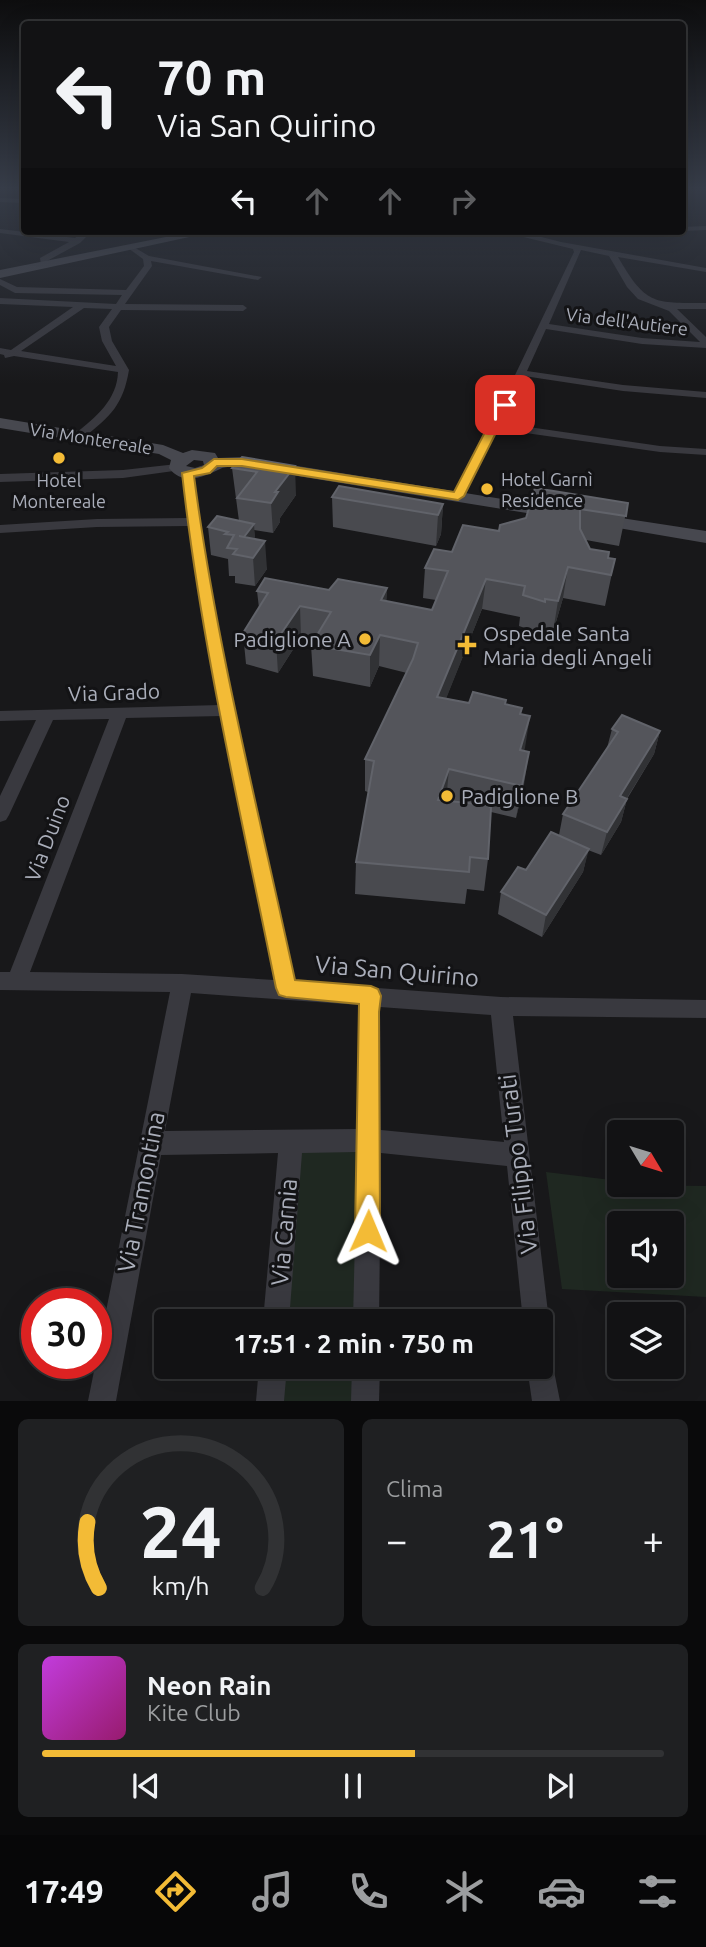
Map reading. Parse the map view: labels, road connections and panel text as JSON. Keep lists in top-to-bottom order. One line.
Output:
{"streets":{"main road":["Via Montereale"],"street":["Via dell'Autiere","Via Grado","Via Duino","Via San Quirino","Via Filippo Turati","Via Tramontina","Via Carnia"]},"crossings":[["Via Grado","Via Duino"],["Via Duino","Via San Quirino"],["Via San Quirino","Via Filippo Turati"],["Via San Quirino","Via Tramontina"]],"places":{"other":["Hotel Montereale","Hotel Garnì Residence","Padiglione A","Padiglione B"],"health":["Ospedale Santa Maria degli Angeli"]},"north":"bottom right","page":{"turn":["70 m","Via San Quirino"],"limit":"30","trip":"17:51 · 2 min · 750 m","tile":"Clima","heat":["−","21°","+"],"song":["Neon Rain","Kite Club"],"tabs":"17:49","gauge":["24","km/h"]}}
